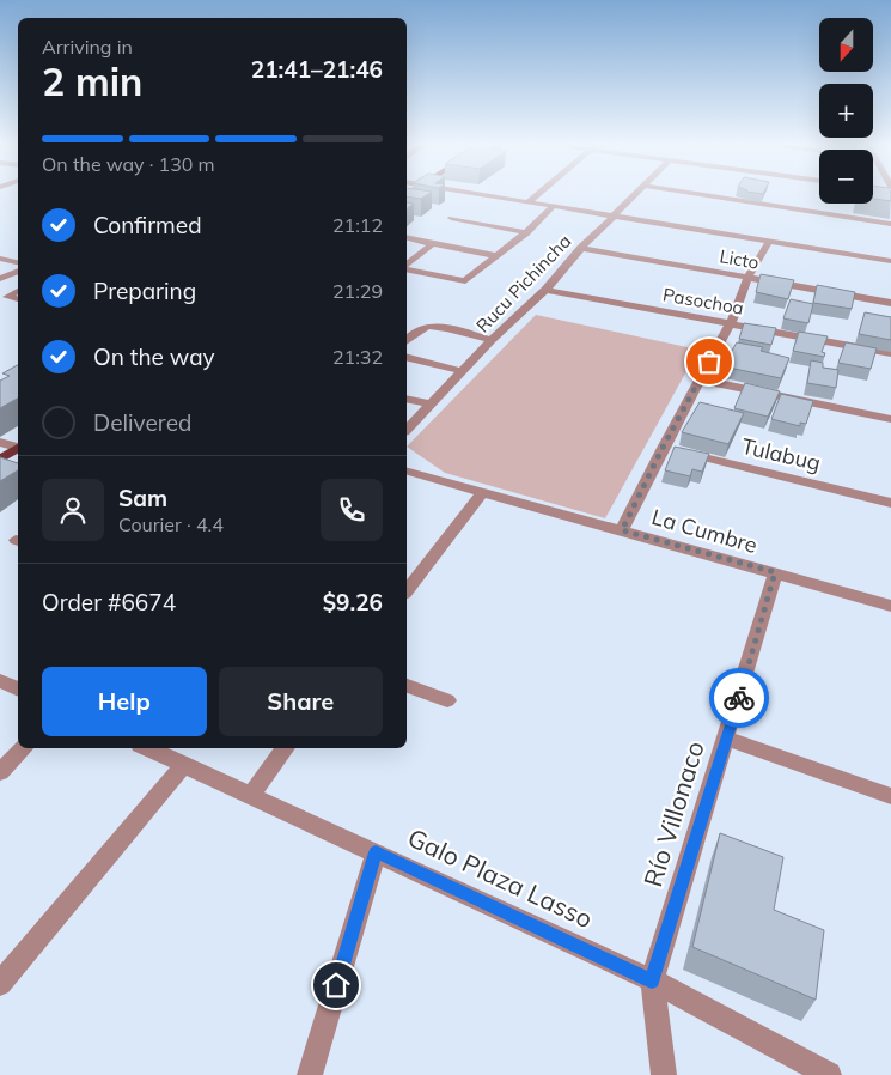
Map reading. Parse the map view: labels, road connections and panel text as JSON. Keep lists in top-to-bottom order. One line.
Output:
{"streets":{"street":["Licto","Rucu Pichincha","Pasochoa","Tulabug","La Cumbre","Río Villonaco","Galo Plaza Lasso"]},"crossings":[["Licto","Rucu Pichincha"],["Rucu Pichincha","Pasochoa"],["La Cumbre","Río Villonaco"],["Río Villonaco","Galo Plaza Lasso"]],"north":"bottom","page":{"map_buttons":["+","−"],"heading":["2 min","Arriving in","21:41–21:46"],"panel":["Sam","Courier · 4.4","Order #6674","$9.26"],"bar":"On the way · 130 m","list":[["Confirmed","21:12"],["Preparing","21:29"],["On the way","21:32"],"Delivered"],"buttons":["Help","Share"]}}
